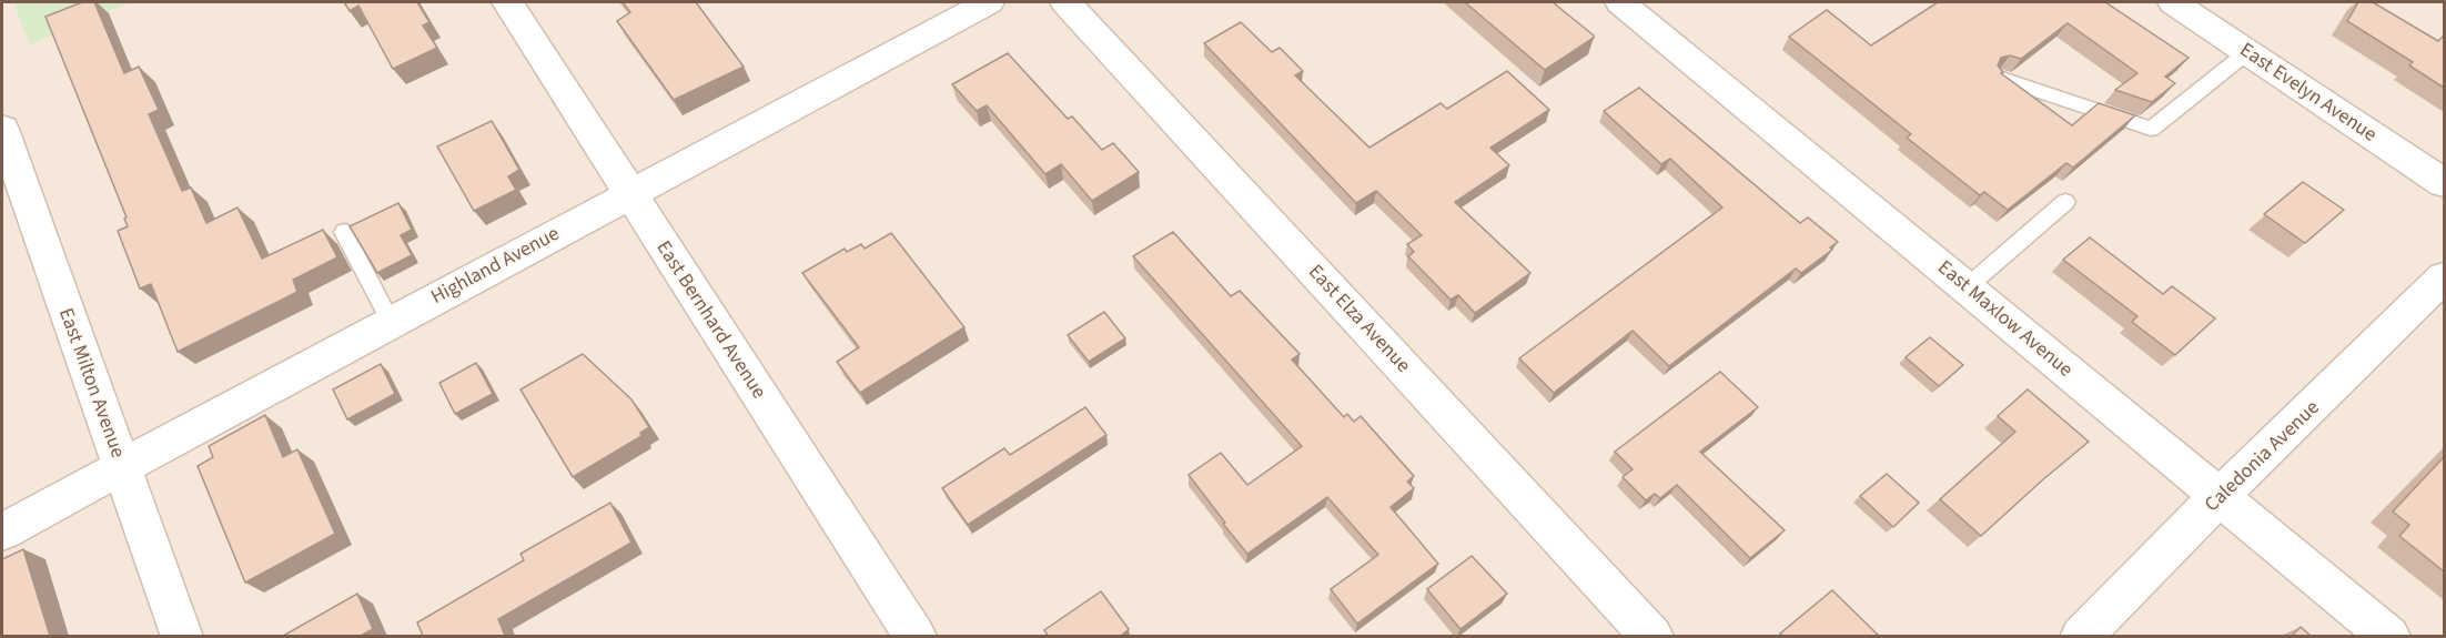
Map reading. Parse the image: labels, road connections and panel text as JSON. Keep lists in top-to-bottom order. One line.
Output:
{"streets":{"street":["East Evelyn Avenue","Highland Avenue","East Elza Avenue","East Maxlow Avenue","East Bernhard Avenue","East Milton Avenue","Caledonia Avenue"]},"crossings":[["Highland Avenue","East Bernhard Avenue"],["Highland Avenue","East Milton Avenue"],["East Maxlow Avenue","Caledonia Avenue"]]}
